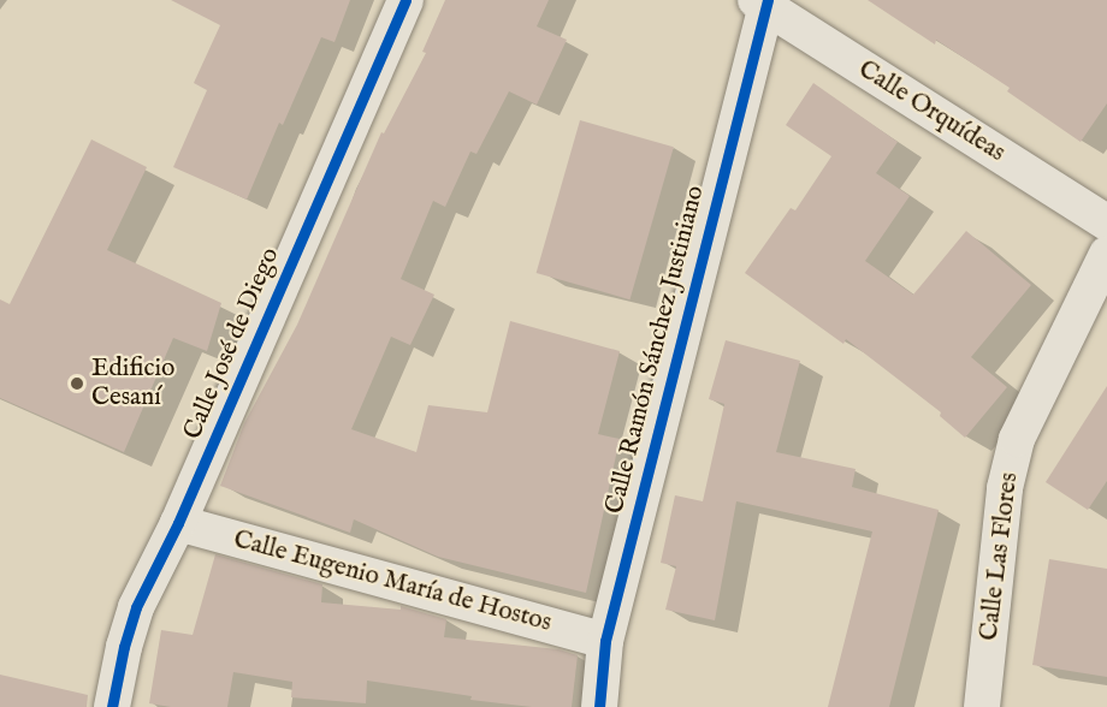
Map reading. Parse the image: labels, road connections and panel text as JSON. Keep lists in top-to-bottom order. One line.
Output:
{"streets":{"street":["Calle Orquídeas","Calle José de Diego","Calle Ramón Sánchez Justiniano","Calle Las Flores","Calle Eugenio María de Hostos"]},"crossings":[["Calle Orquídeas","Calle Ramón Sánchez Justiniano"],["Calle José de Diego","Calle Eugenio María de Hostos"],["Calle Ramón Sánchez Justiniano","Calle Eugenio María de Hostos"]],"places":["Edificio Cesaní"]}
